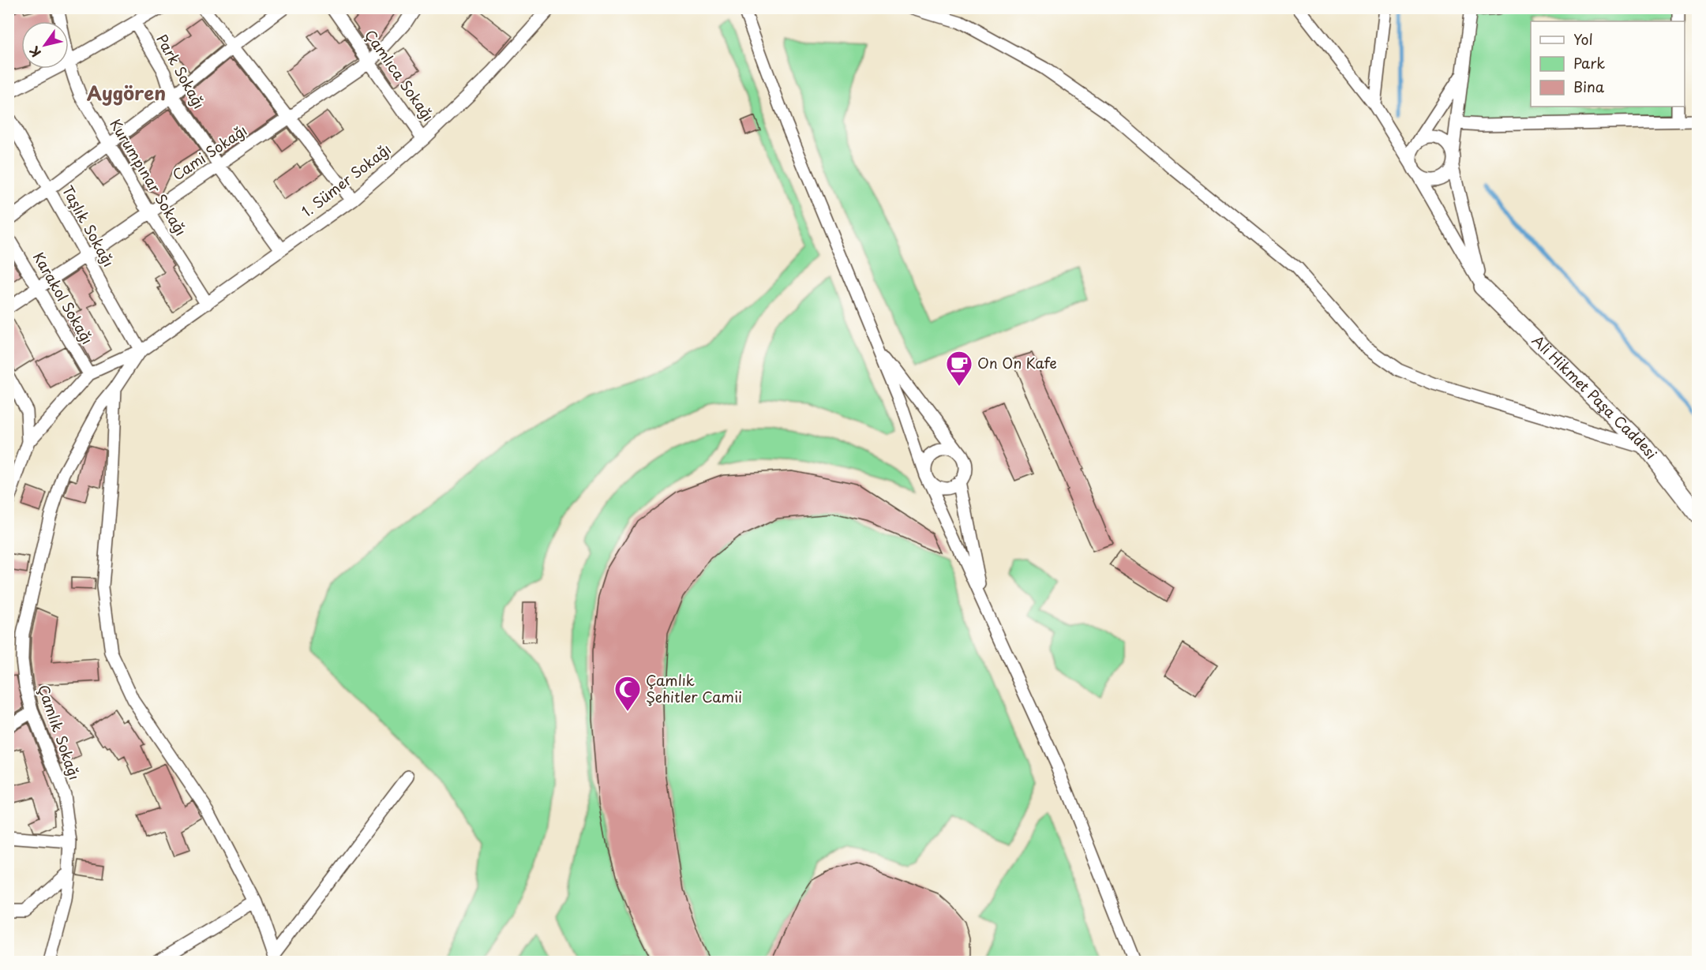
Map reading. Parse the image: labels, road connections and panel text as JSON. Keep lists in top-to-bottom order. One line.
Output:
{"streets":{"main road":["Ali Hikmet Paşa Caddesi"],"street":["Park Sokağı","Çamlıca Sokağı","Cami Sokağı","Kurumpınar Sokağı","1. Sümer Sokağı","Taşlık Sokağı","Karakol Sokağı","Çamlık Sokağı"]},"crossings":[["Park Sokağı","Cami Sokağı"],["Park Sokağı","1. Sümer Sokağı"],["Çamlıca Sokağı","Cami Sokağı"],["Çamlıca Sokağı","1. Sümer Sokağı"],["Cami Sokağı","Kurumpınar Sokağı"],["Cami Sokağı","Taşlık Sokağı"],["Cami Sokağı","Karakol Sokağı"],["Kurumpınar Sokağı","1. Sümer Sokağı"],["1. Sümer Sokağı","Taşlık Sokağı"],["1. Sümer Sokağı","Çamlık Sokağı"],["Taşlık Sokağı","Çamlık Sokağı"]],"districts":["Aygören"],"places":{"cafe":["On On Kafe"],"mosque":["Çamlık Şehitler Camii"]},"legend":["Yol","Park","Bina"],"north":"bottom left"}
